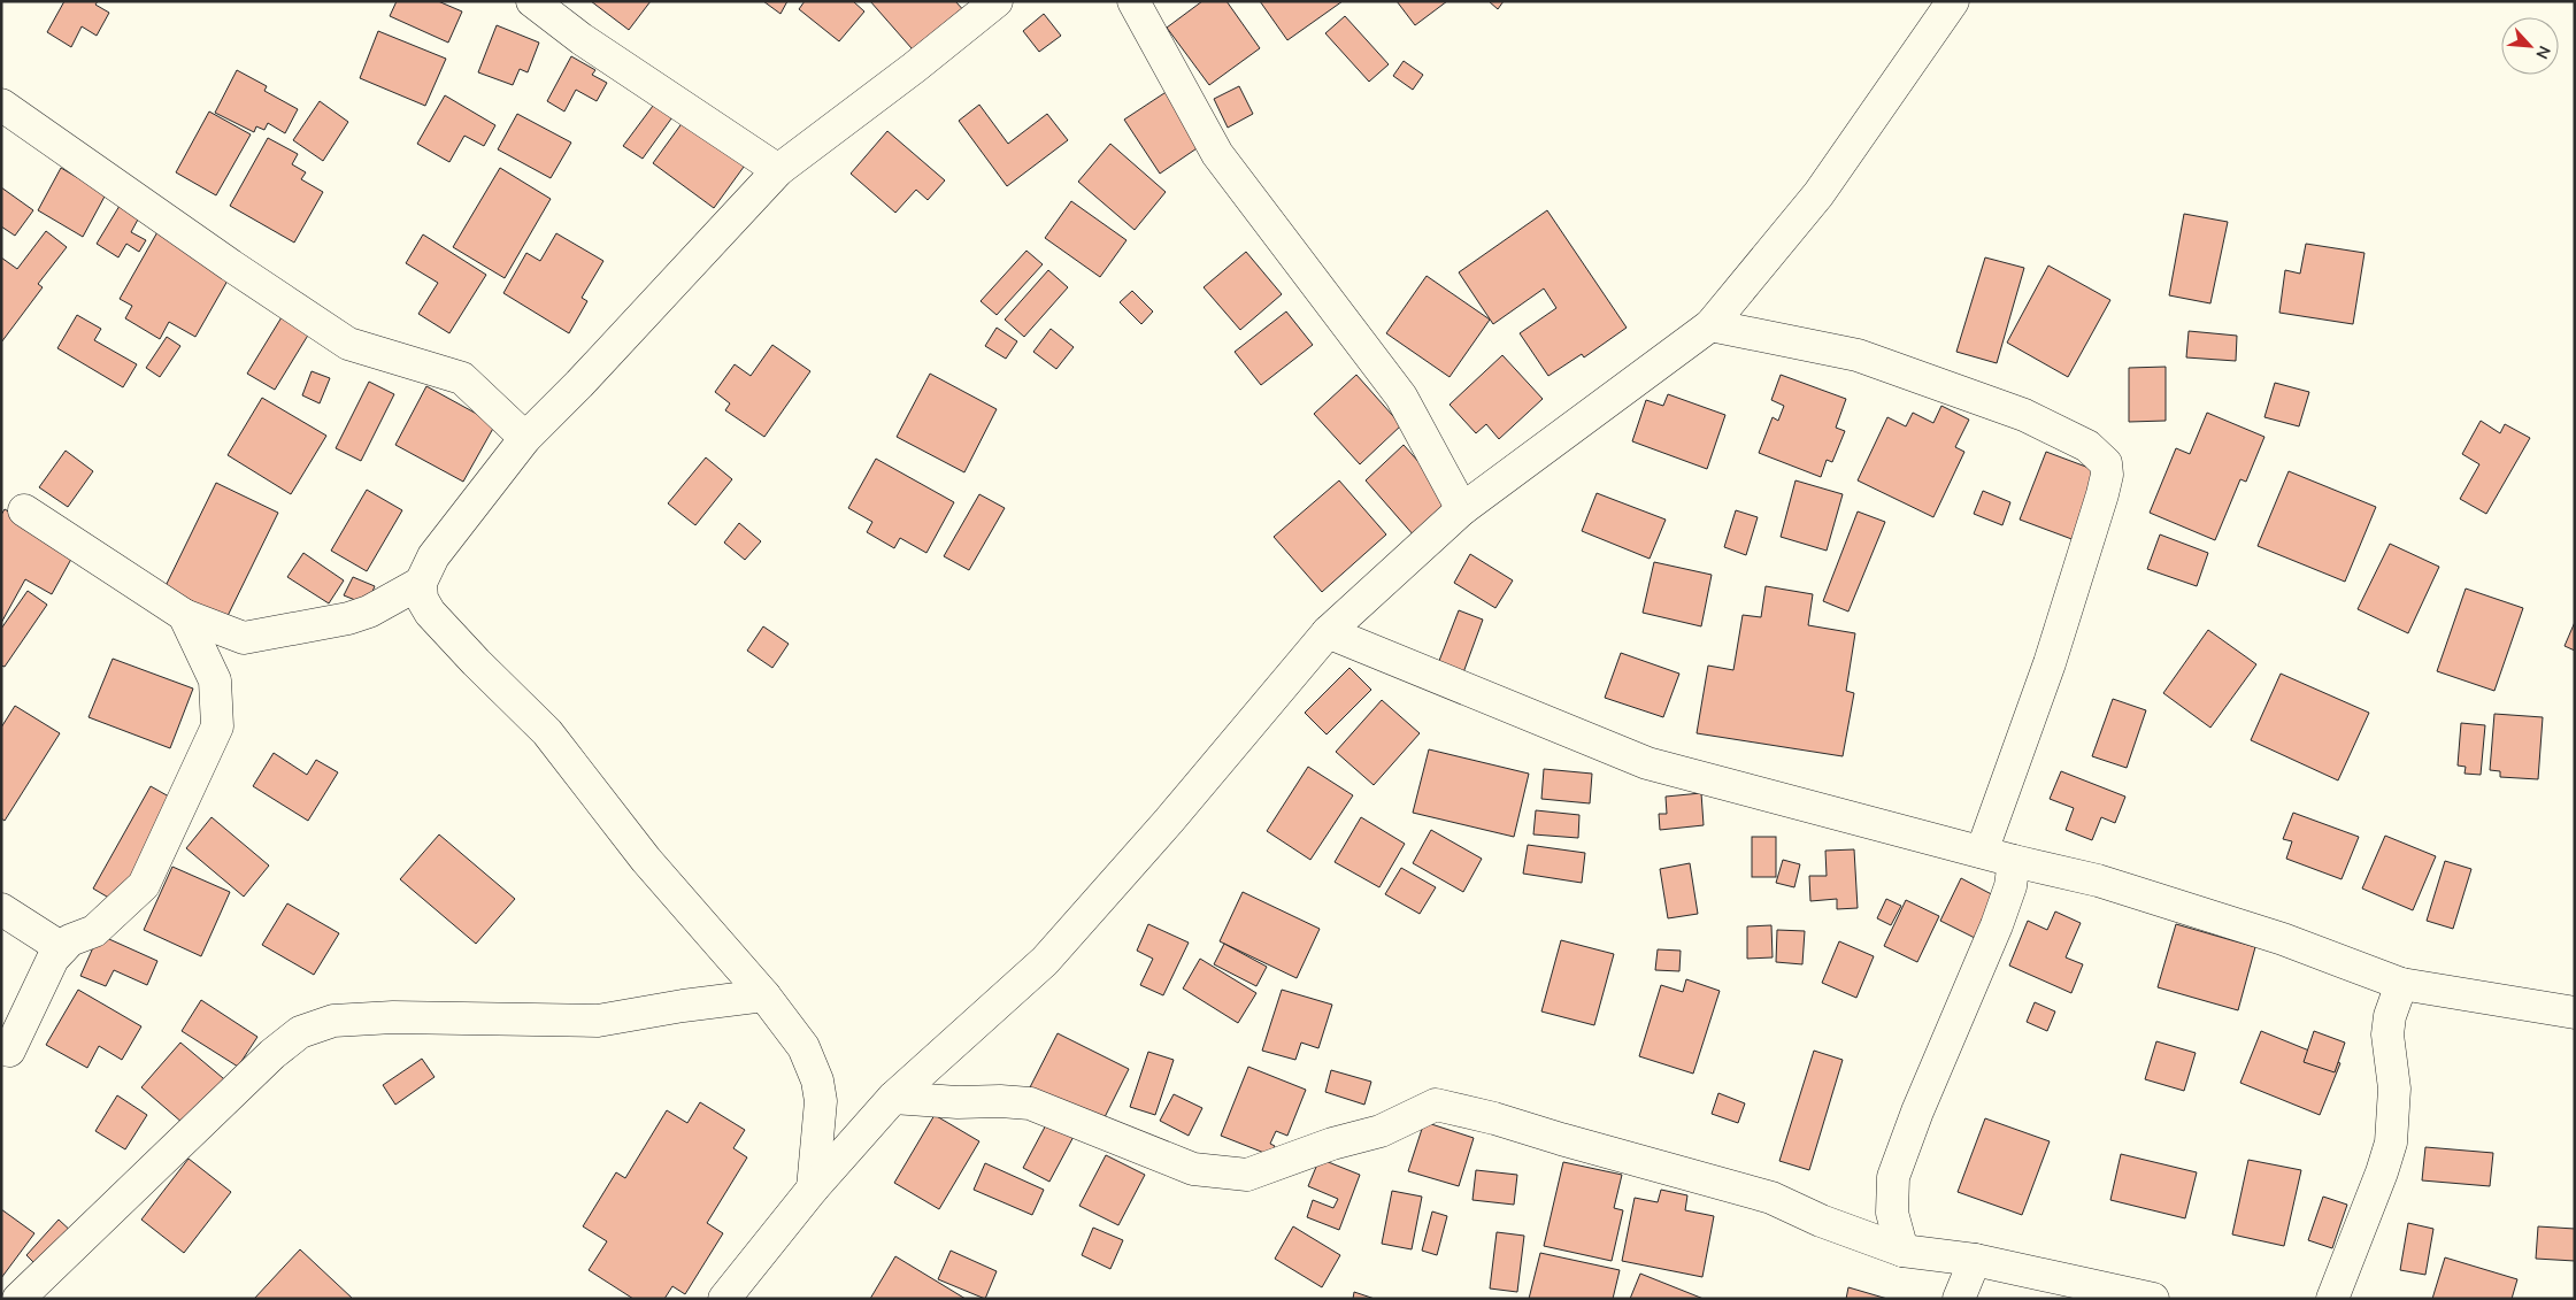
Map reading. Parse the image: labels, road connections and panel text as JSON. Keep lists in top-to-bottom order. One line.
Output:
{"north":"bottom right"}
